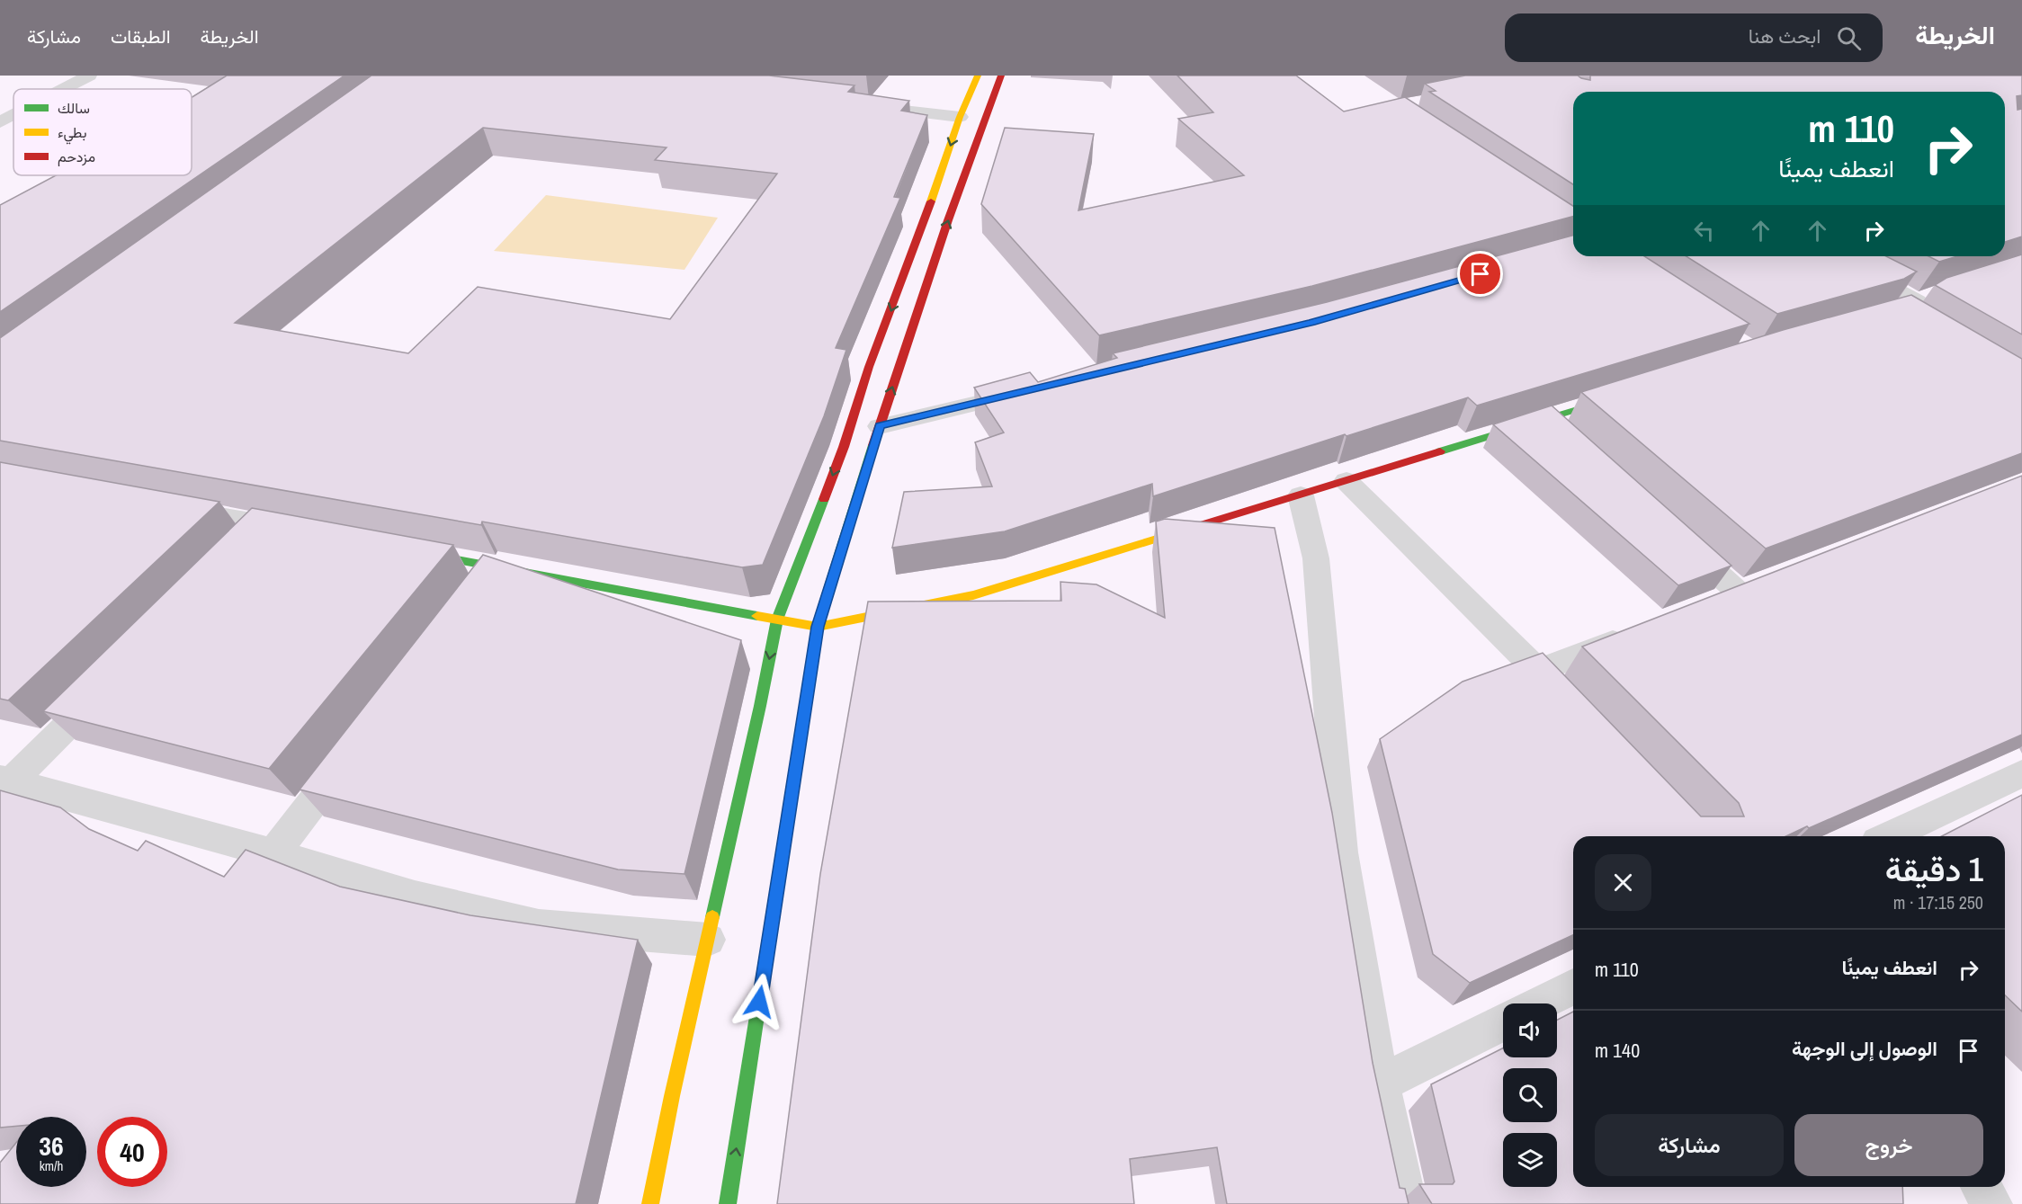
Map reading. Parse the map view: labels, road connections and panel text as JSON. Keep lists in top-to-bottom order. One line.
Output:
{"legend":["سالك","بطيء","مزدحم"],"page":{"header":"الخريطة","search":"ابحث هنا","nav":["الخريطة","الطبقات","مشاركة"],"turn":["110 m","انعطف يمينًا"],"heading":["1 دقيقة","250 m · 17:15"],"list":[{"name":"انعطف يمينًا","value":"110 m"},{"name":"الوصول إلى الوجهة","value":"140 m"}],"buttons":["خروج","مشاركة"],"speed":"36 km/h","limit":"40"}}
